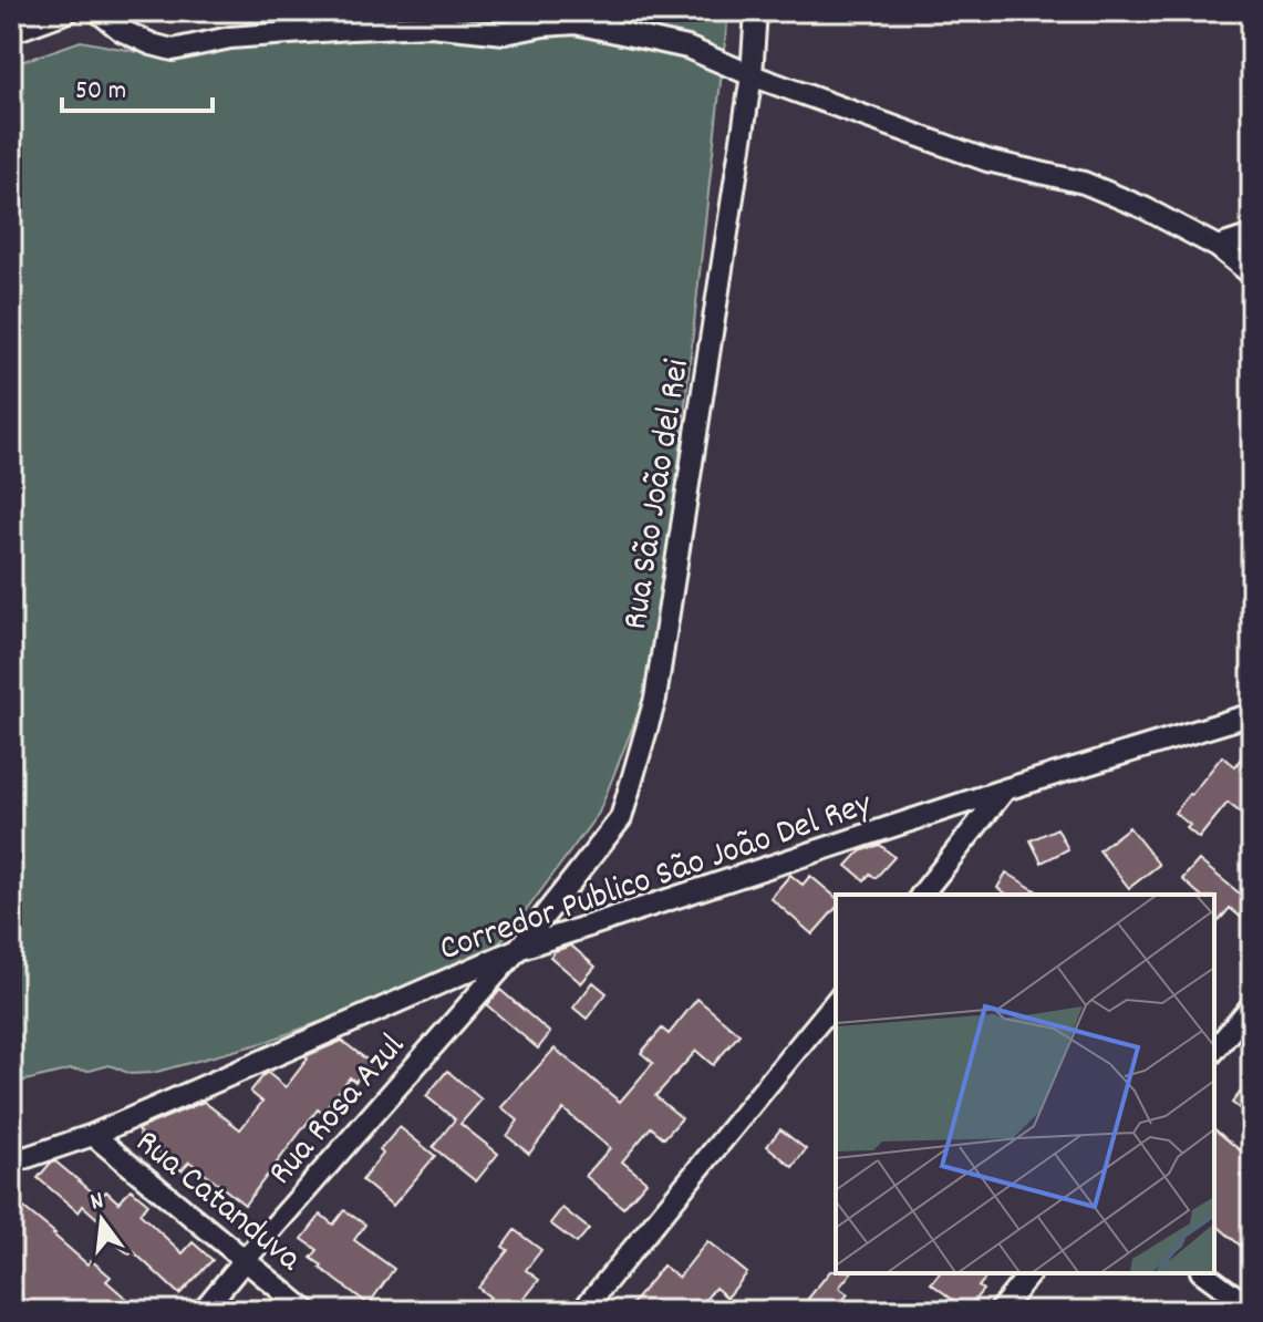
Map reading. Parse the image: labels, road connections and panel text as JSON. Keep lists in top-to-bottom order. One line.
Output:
{"streets":{"street":["Rua São João del Rei","Corredor Publico São João Del Rey","Rua Rosa Azul","Rua Catanduva"]},"crossings":[["Rua São João del Rei","Corredor Publico São João Del Rey"],["Rua São João del Rei","Rua Rosa Azul"],["Corredor Publico São João Del Rey","Rua Rosa Azul"],["Corredor Publico São João Del Rey","Rua Catanduva"],["Rua Rosa Azul","Rua Catanduva"]],"scale_bar":"50 m","north":"top"}
